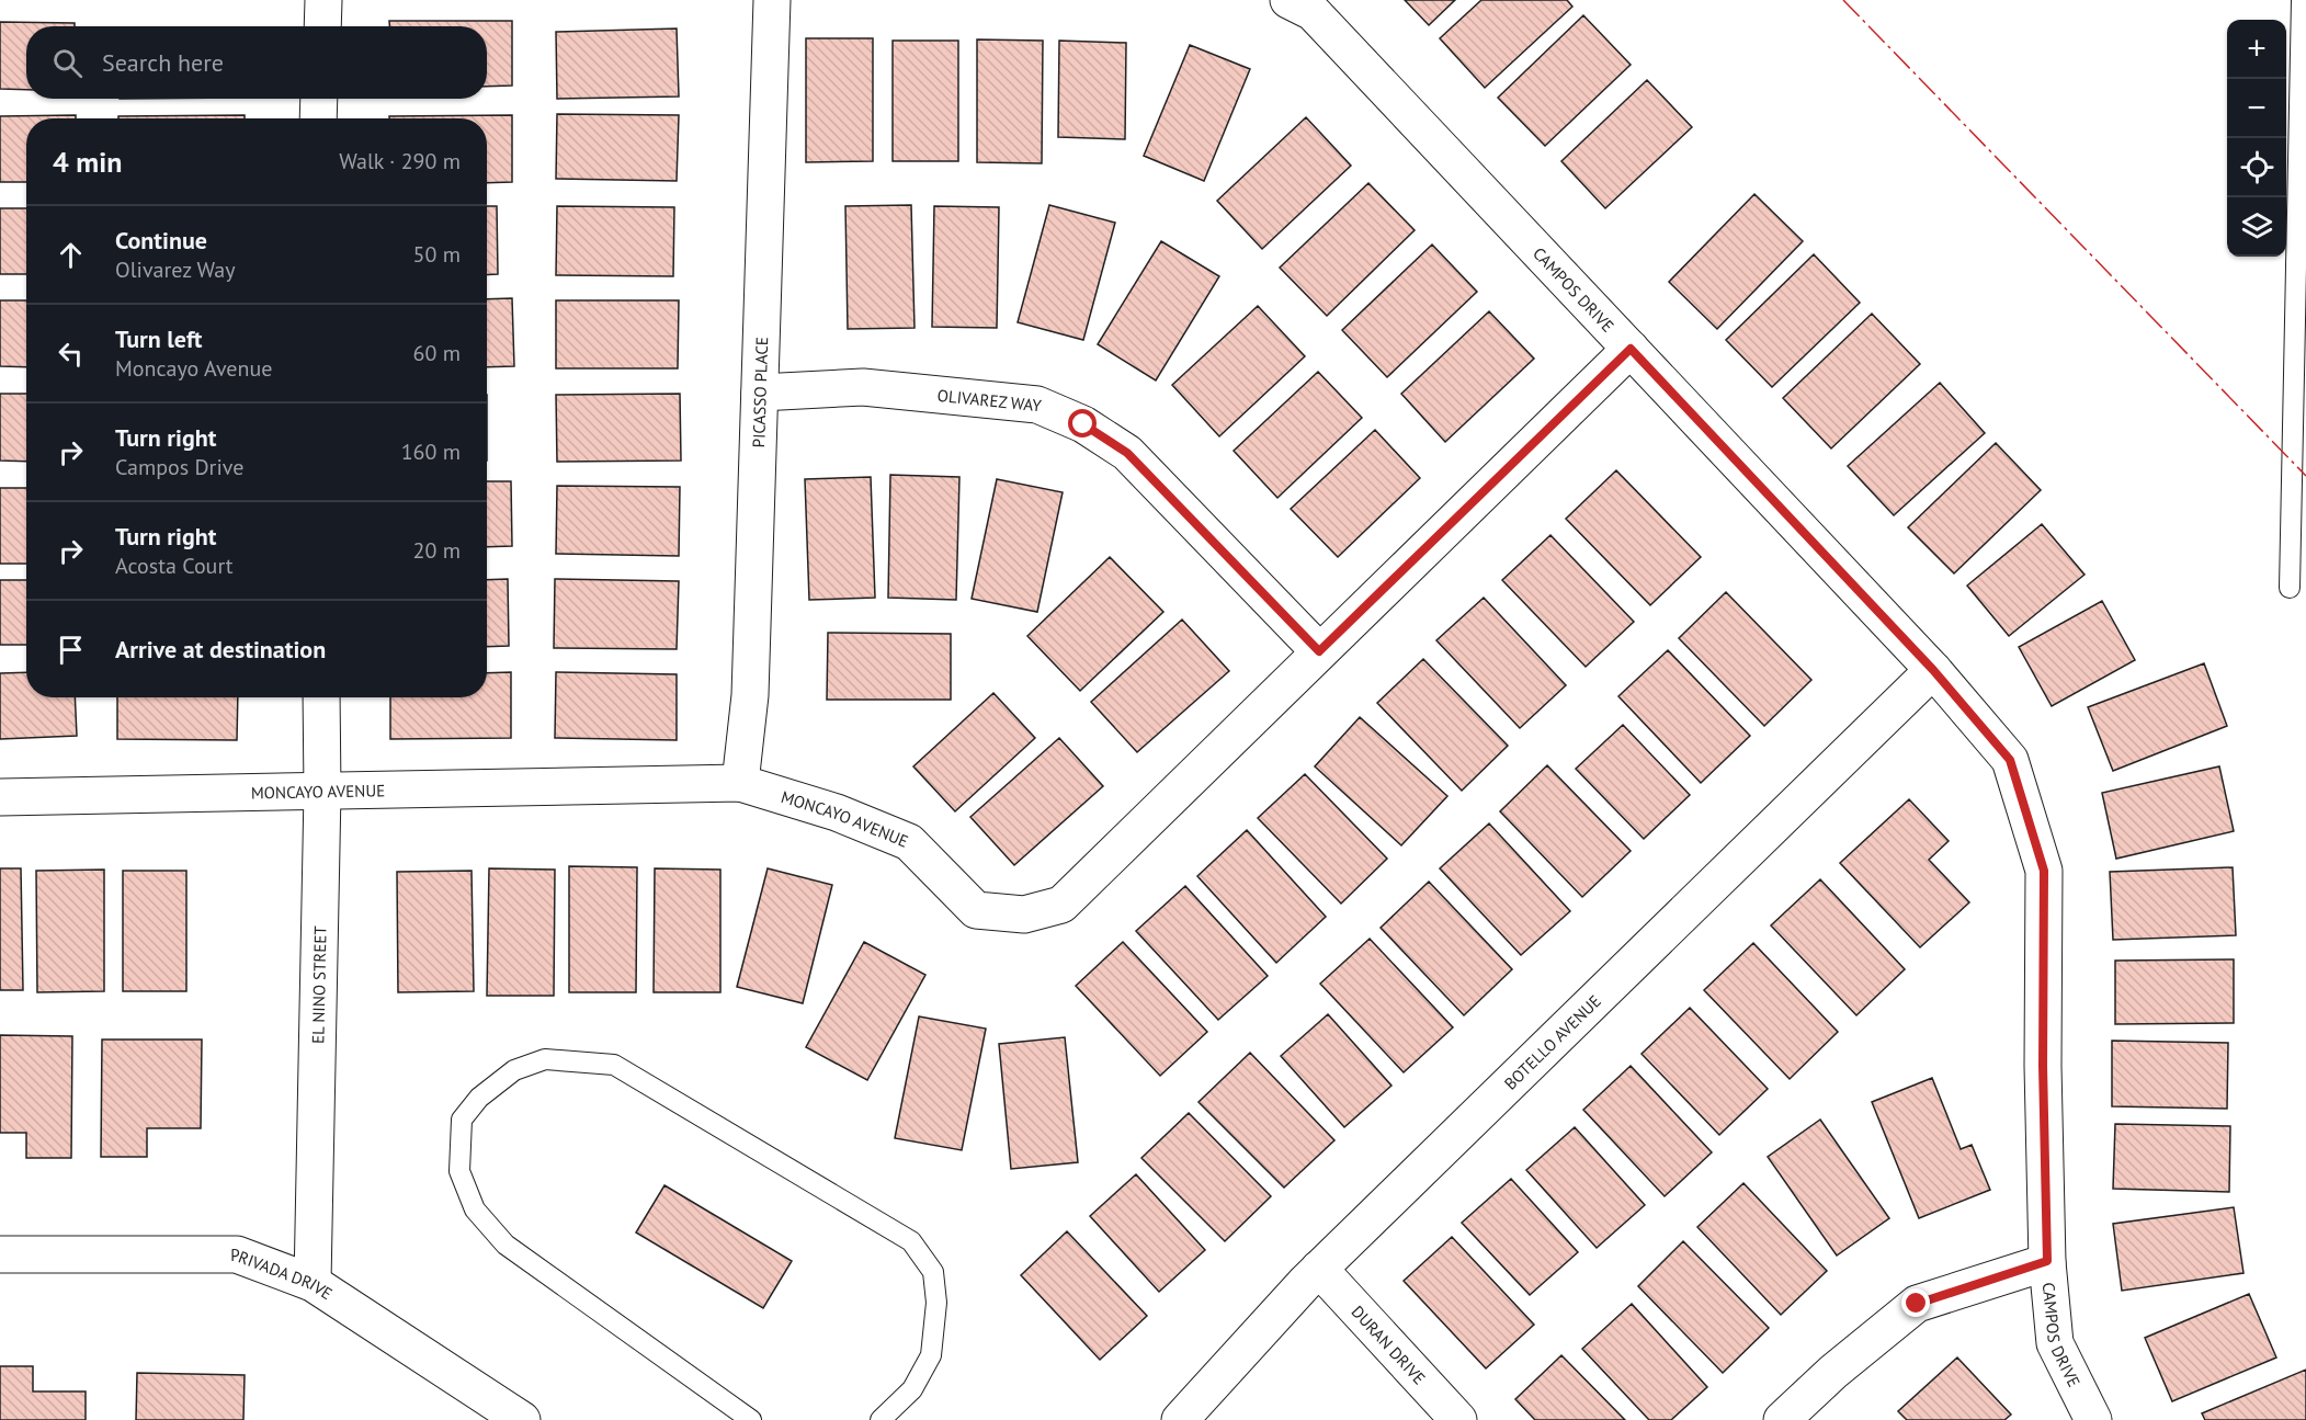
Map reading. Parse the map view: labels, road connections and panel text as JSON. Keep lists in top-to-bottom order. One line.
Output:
{"streets":{"street":["CAMPOS DRIVE","PICASSO PLACE","OLIVAREZ WAY","MONCAYO AVENUE","EL NINO STREET","BOTELLO AVENUE","PRIVADA DRIVE","DURAN DRIVE"]},"crossings":[["CAMPOS DRIVE","MONCAYO AVENUE"],["CAMPOS DRIVE","BOTELLO AVENUE"],["PICASSO PLACE","OLIVAREZ WAY"],["PICASSO PLACE","MONCAYO AVENUE"],["OLIVAREZ WAY","MONCAYO AVENUE"],["MONCAYO AVENUE","EL NINO STREET"],["EL NINO STREET","PRIVADA DRIVE"],["BOTELLO AVENUE","DURAN DRIVE"]],"page":{"map_buttons":["+","−"],"search":"Search here","heading":["4 min","Walk · 290 m"],"list":[["Continue","Olivarez Way","50 m"],["Turn left","Moncayo Avenue","60 m"],["Turn right","Campos Drive","160 m"],["Turn right","Acosta Court","20 m"],"Arrive at destination"]}}
